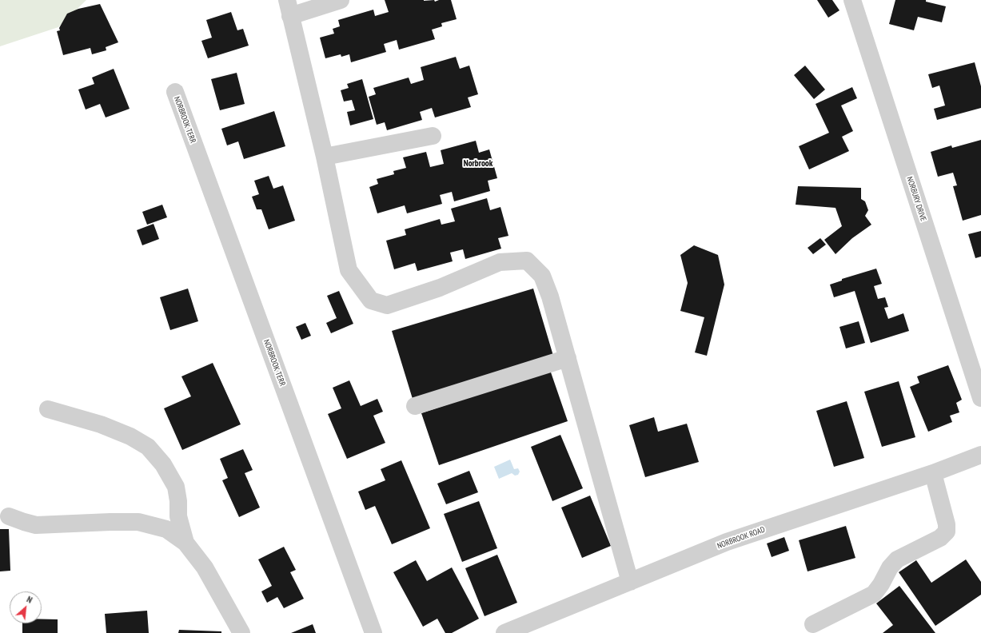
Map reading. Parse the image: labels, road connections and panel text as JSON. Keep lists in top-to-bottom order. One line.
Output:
{"streets":{"street":["NORBROOK TERR","NORBURY DRIVE","NORBROOK ROAD"]},"districts":["Norbrook"],"north":"top right"}
